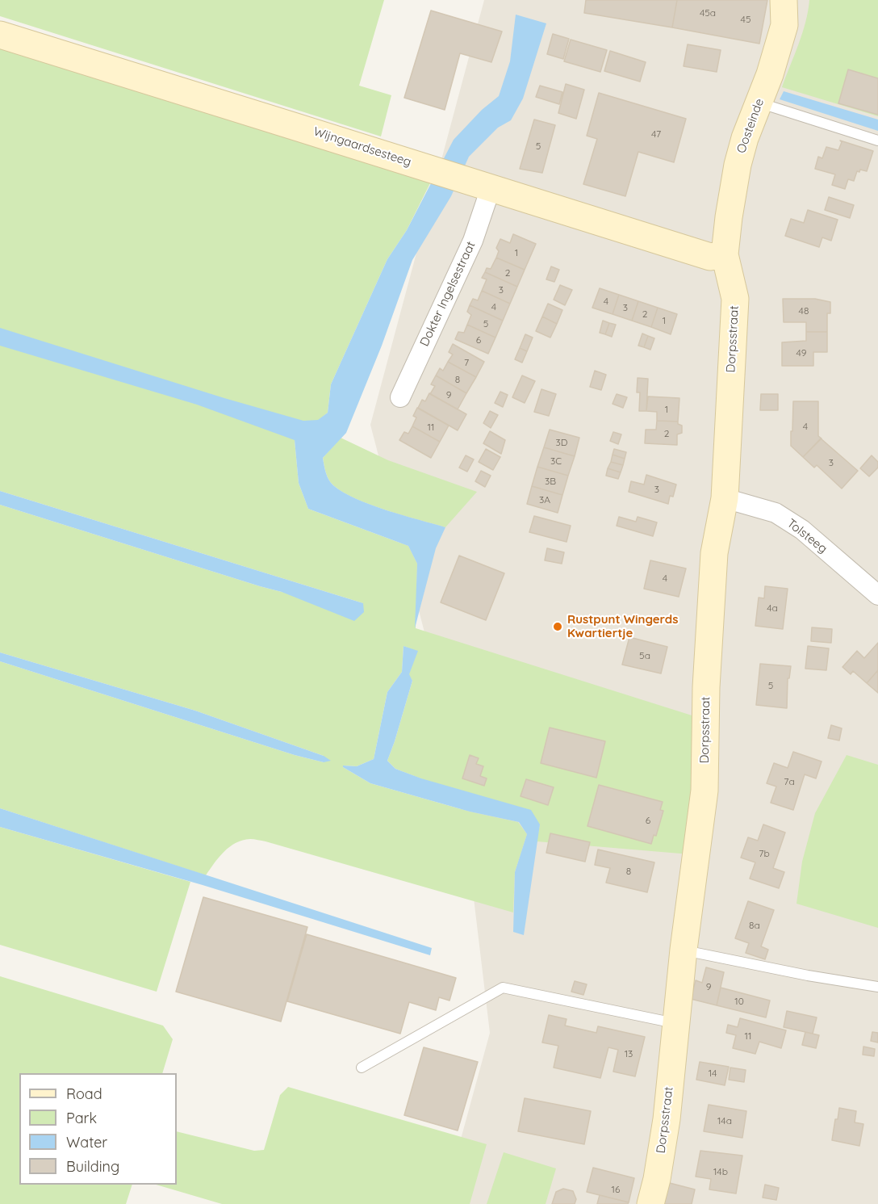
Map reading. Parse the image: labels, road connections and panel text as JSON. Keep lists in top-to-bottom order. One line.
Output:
{"streets":{"street":["Oosteinde","Wijngaardsesteeg","Dokter Ingelsestraat","Dorpsstraat","Tolsteeg"]},"crossings":[["Oosteinde","Wijngaardsesteeg"],["Oosteinde","Dorpsstraat"],["Wijngaardsesteeg","Dokter Ingelsestraat"],["Wijngaardsesteeg","Dorpsstraat"],["Dorpsstraat","Tolsteeg"]],"places":["Rustpunt Wingerds Kwartiertje"],"house_numbers":["45a","45","47","5","1","2","3","4","4","3","48","2","1","5","6","49","7","8","9","1","4","11","2","3D","3C","3","3B","3","3A","4","4a","5a","5","7a","6","7b","8","8a","9","10","11","13","14","14a","14b","16"],"legend":["Road","Park","Water","Building"]}
